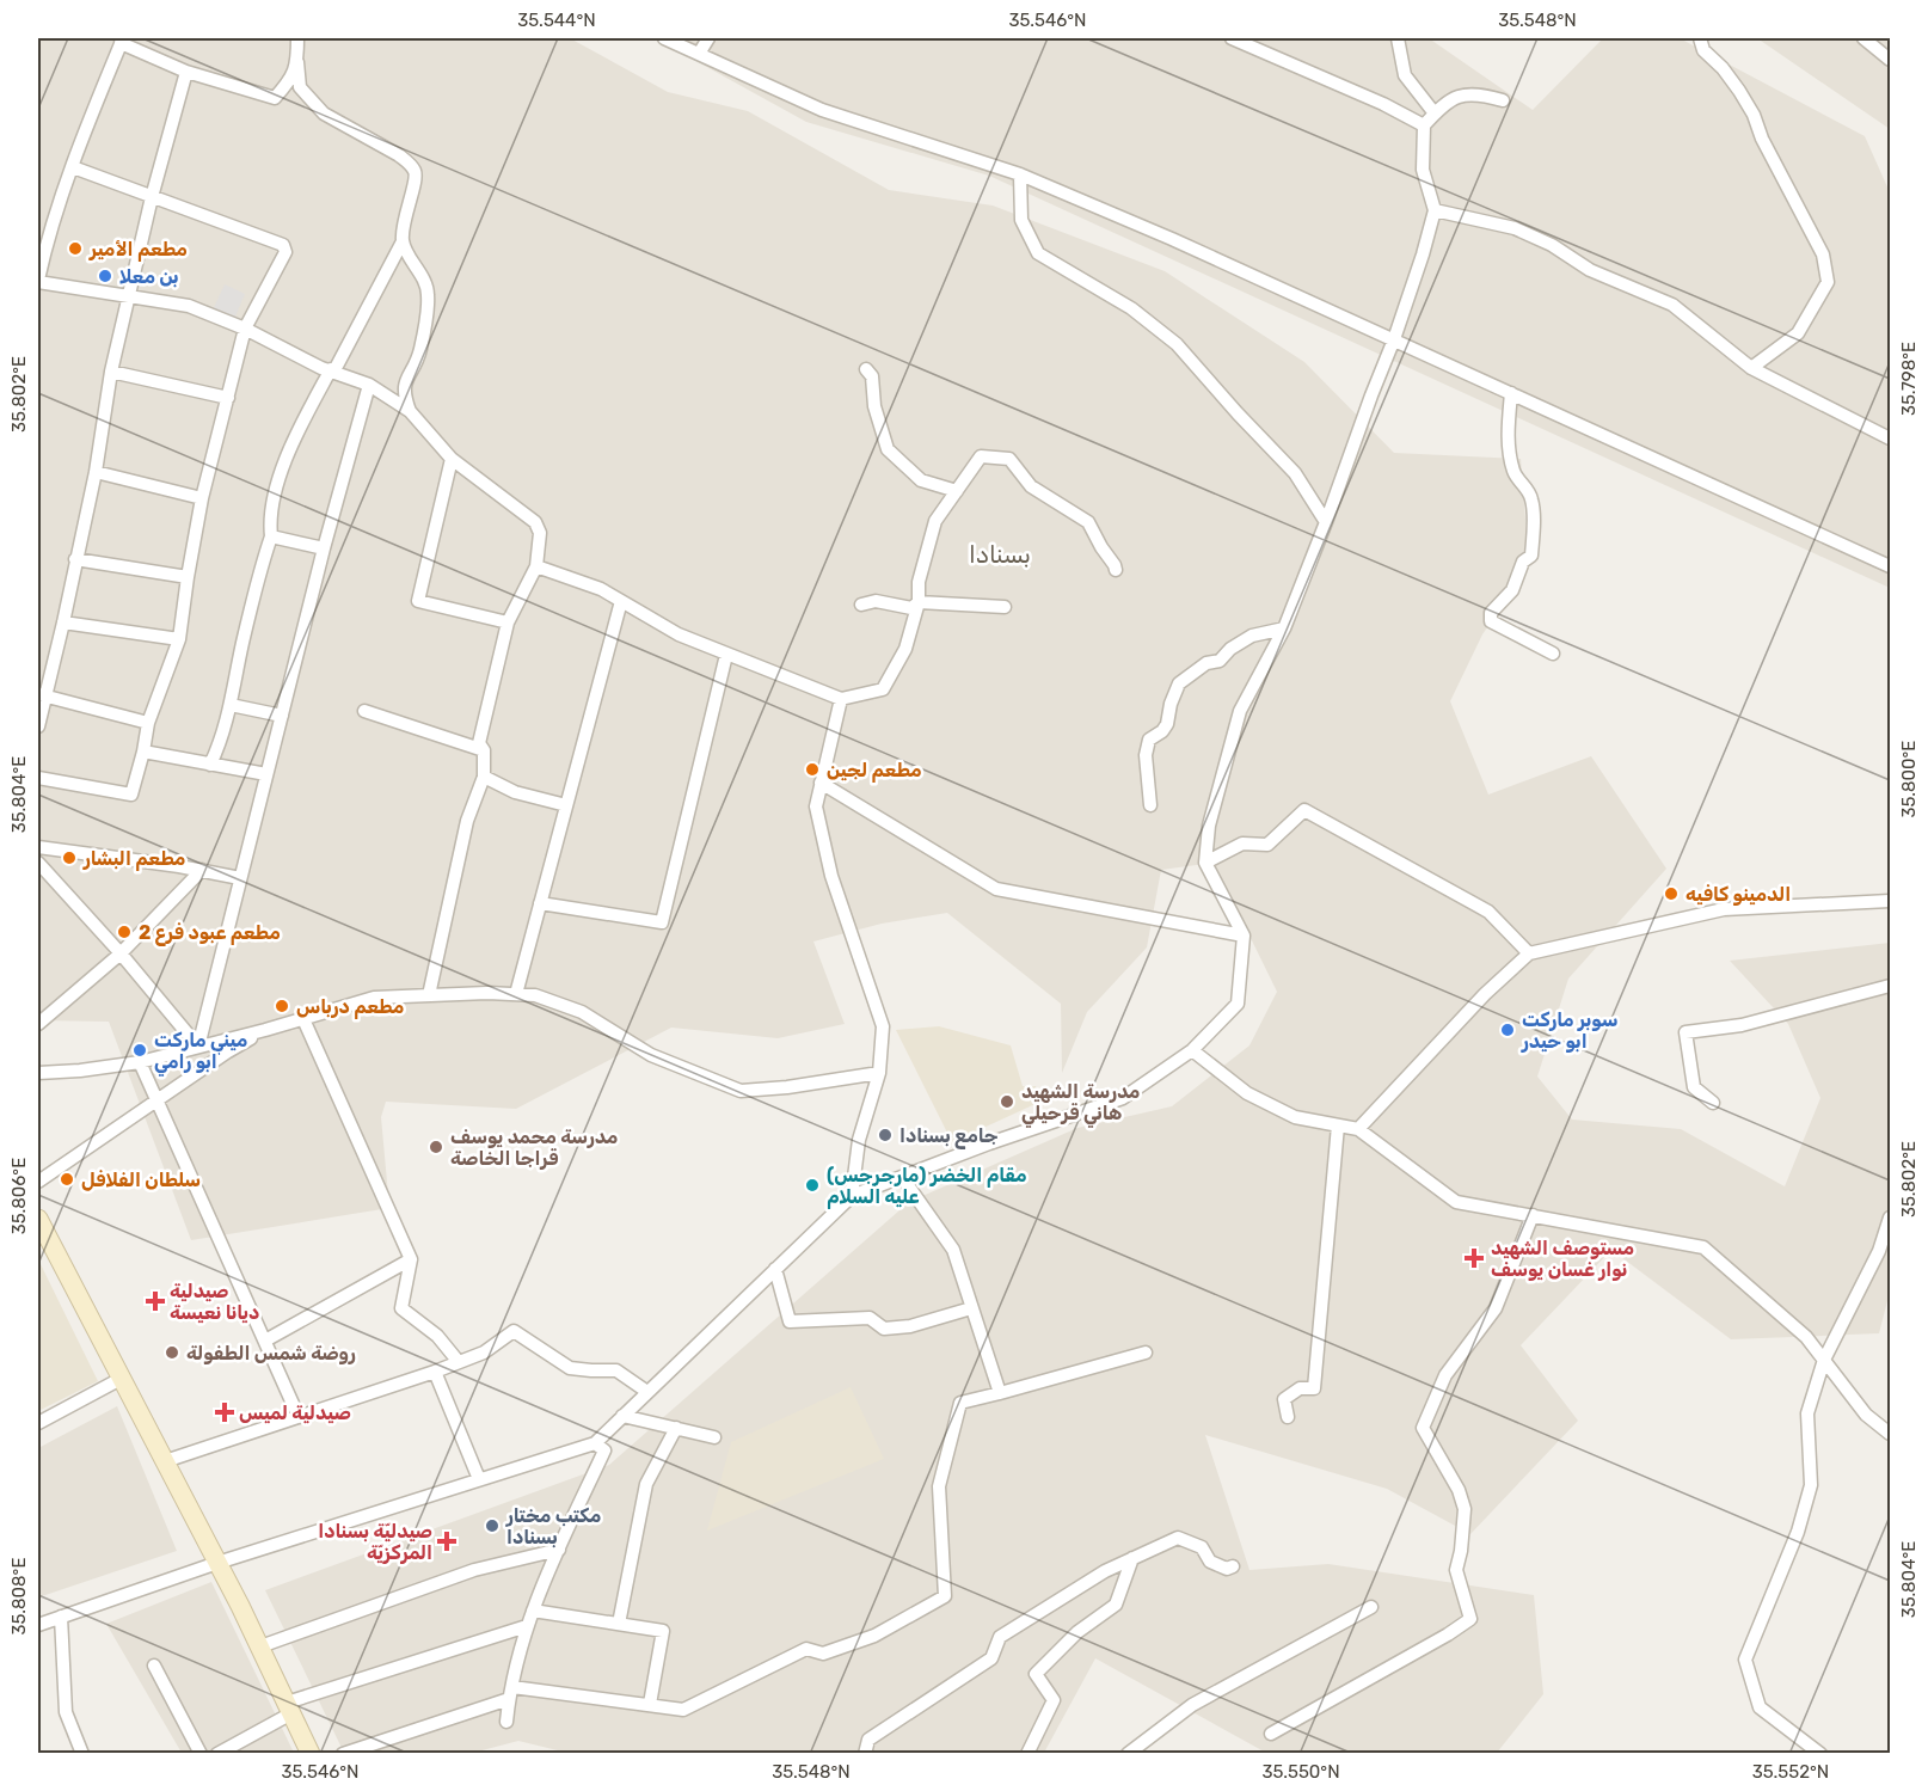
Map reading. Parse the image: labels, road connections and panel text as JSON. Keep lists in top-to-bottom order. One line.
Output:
{"districts":["بسنادا"],"places":{"other":["مطعم الأمير","بن معلا","مطعم لجين","مطعم البشار","الدمينو كافيه","مطعم عبود فرع 2","مطعم درباس","سوبر ماركت ابو حيدر","ميني ماركت ابو رامي","مدرسة الشهيد هاني قرحيلي","جامع بسنادا","مدرسة محمد يوسف قراجا الخاصة","سلطان الفلافل","مقام الخضر (مارجرجس) عليه السلام","روضة شمس الطفولة","مكتب مختار بسنادا"],"health":["مستوصف الشهيد نوار غسان يوسف","صيدلية ديانا نعيسة","صيدلية لميس","صيدليّة بسنادا المركزيّة"]},"coordinates":["35.544°N","35.546°N","35.548°N","35.798°E","35.802°E","35.800°E","35.804°E","35.806°E","35.808°E","35.550°N","35.552°N"]}
